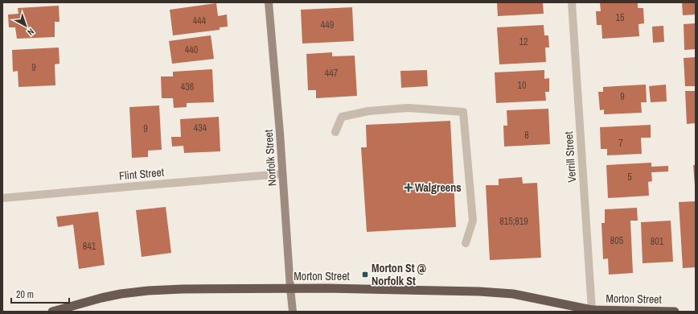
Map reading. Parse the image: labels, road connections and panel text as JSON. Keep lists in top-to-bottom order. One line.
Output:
{"streets":{"highway":["Morton Street"],"main road":["Norfolk Street"],"street":["Verrill Street","Flint Street"]},"crossings":[["Verrill Street","Morton Street"],["Norfolk Street","Flint Street"],["Norfolk Street","Morton Street"]],"places":{"health":["Walgreens"],"transit":["Morton St @ Norfolk St"]},"house_numbers":["15","444","449","12","440","9","447","10","436","9","434","9","8","7","5","815;819","805","801","841"],"scale_bar":"20 m","north":"bottom right"}
